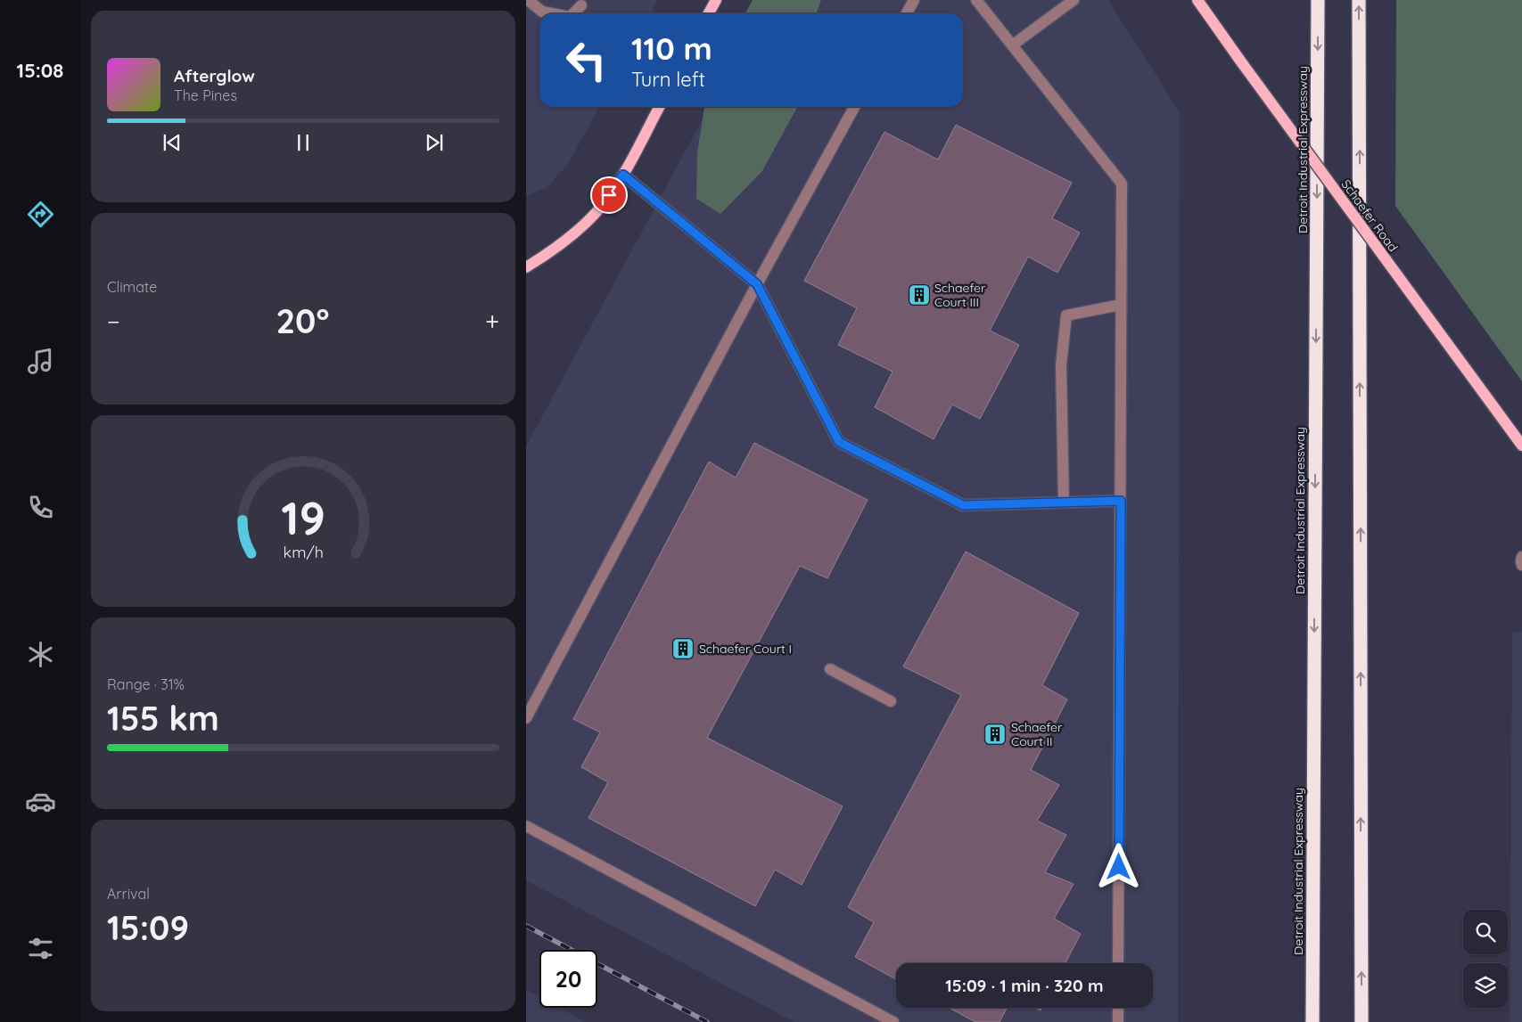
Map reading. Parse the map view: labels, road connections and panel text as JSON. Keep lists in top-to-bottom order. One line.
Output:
{"streets":{"highway":["Detroit Industrial Expressway"],"main road":["Schaefer Road"]},"places":{"building":["Schaefer Court III","Schaefer Court I","Schaefer Court II"]},"page":{"tabs":"15:08","turn":["110 m","Turn left"],"song":["Afterglow","The Pines"],"tile":["Climate",["Range · 31%","155 km"],["Arrival","15:09"]],"heat":["−","20°","+"],"limit":"20","trip":"15:09 · 1 min · 320 m","gauge":["19","km/h"]}}
